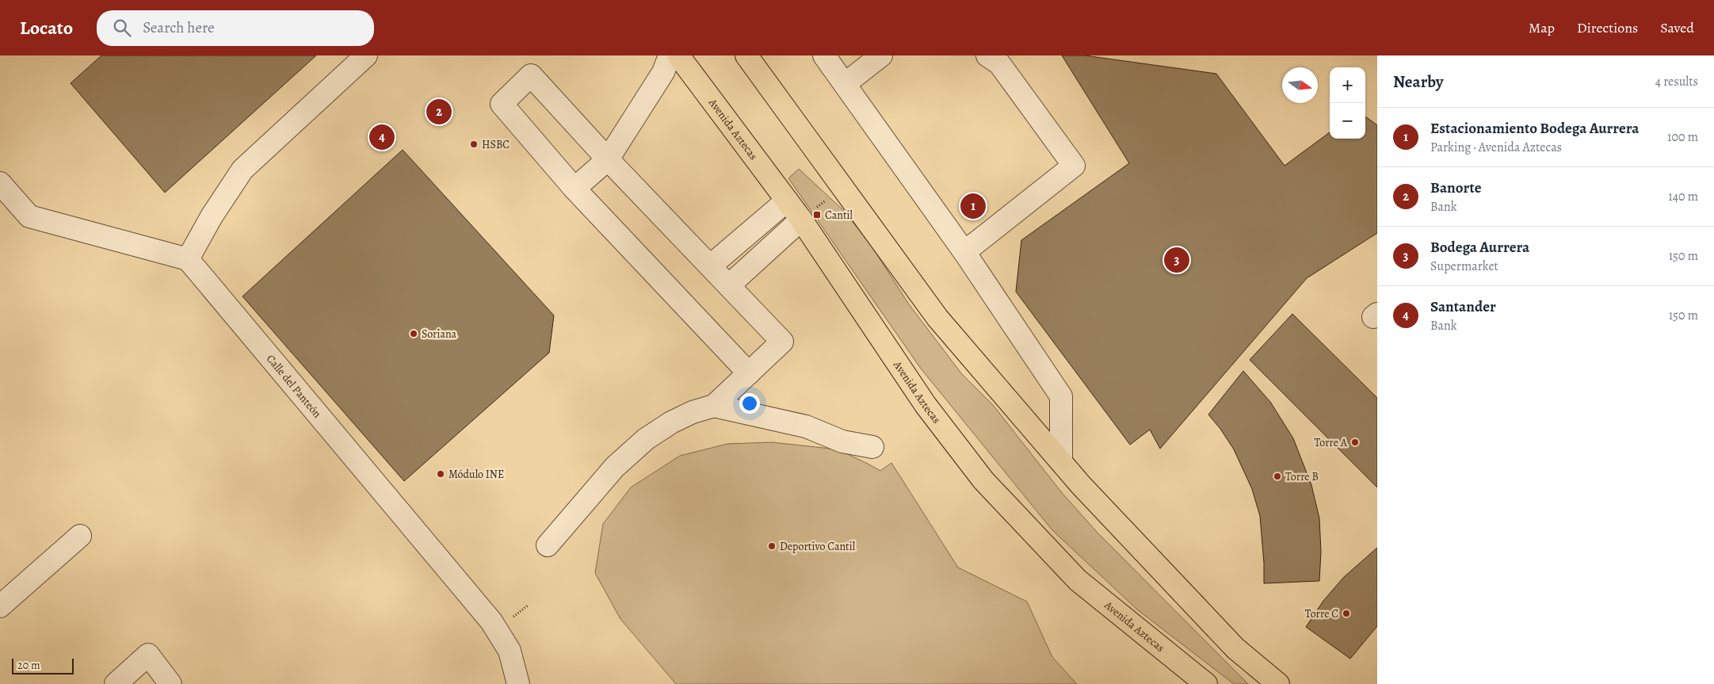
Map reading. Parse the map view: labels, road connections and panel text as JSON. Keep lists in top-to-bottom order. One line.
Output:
{"streets":{"main road":["Avenida Aztecas"],"street":["Calle del Panteón"]},"places":{"other":["HSBC","Soriana","Torre A","Módulo INE","Torre B","Deportivo Cantil","Torre C"],"transit":["Cantil"]},"scale_bar":"20 m","north":"right","page":{"header":"Locato","search":"Search here","nav":["Map","Directions","Saved"],"heading":["Nearby","4 results"],"map_buttons":["+","−"],"pins":["2","4","1","3"],"list":[{"mark":"1","name":"Estacionamiento Bodega Aurrera","note":"Parking · Avenida Aztecas","value":"100 m"},{"mark":"2","name":"Banorte","note":"Bank","value":"140 m"},{"mark":"3","name":"Bodega Aurrera","note":"Supermarket","value":"150 m"},{"mark":"4","name":"Santander","note":"Bank","value":"150 m"}],"scale":"20 m"}}
